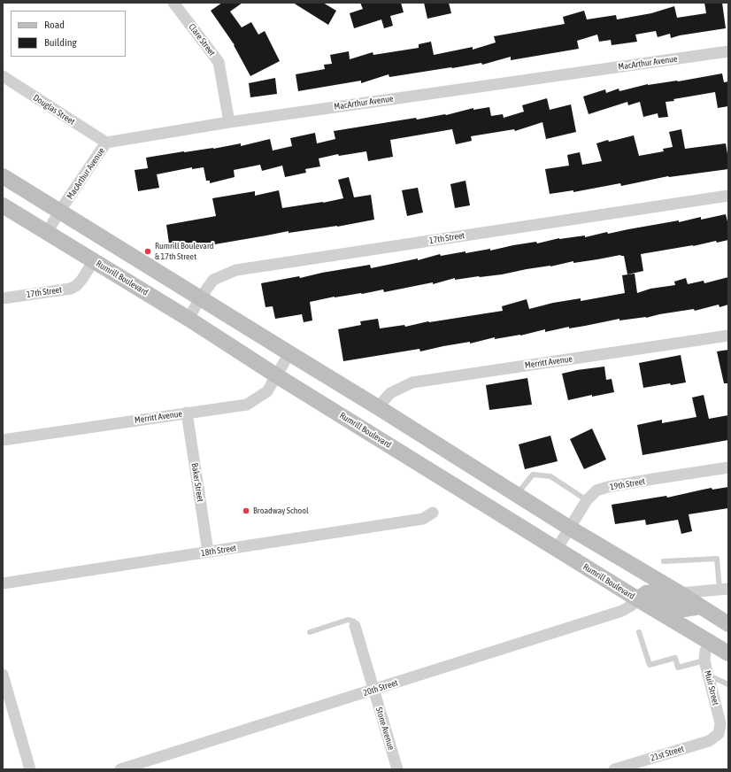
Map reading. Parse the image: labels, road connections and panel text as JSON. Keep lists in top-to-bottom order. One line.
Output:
{"streets":{"main road":["Rumrill Boulevard"],"street":["Clare Street","MacArthur Avenue","Douglas Street","17th Street","Merritt Avenue","Baker Street","19th Street","18th Street","20th Street","Muir Street","Stone Avenue","21st Street"]},"crossings":[["Clare Street","MacArthur Avenue"],["MacArthur Avenue","Douglas Street"],["MacArthur Avenue","Rumrill Boulevard"],["17th Street","Rumrill Boulevard"],["Rumrill Boulevard","Merritt Avenue"],["Rumrill Boulevard","19th Street"],["Rumrill Boulevard","20th Street"],["Rumrill Boulevard","Muir Street"],["Merritt Avenue","Baker Street"],["Baker Street","18th Street"],["20th Street","Stone Avenue"],["Muir Street","21st Street"]],"places":["Rumrill Boulevard & 17th Street","Broadway School"],"legend":["Road","Building"]}
